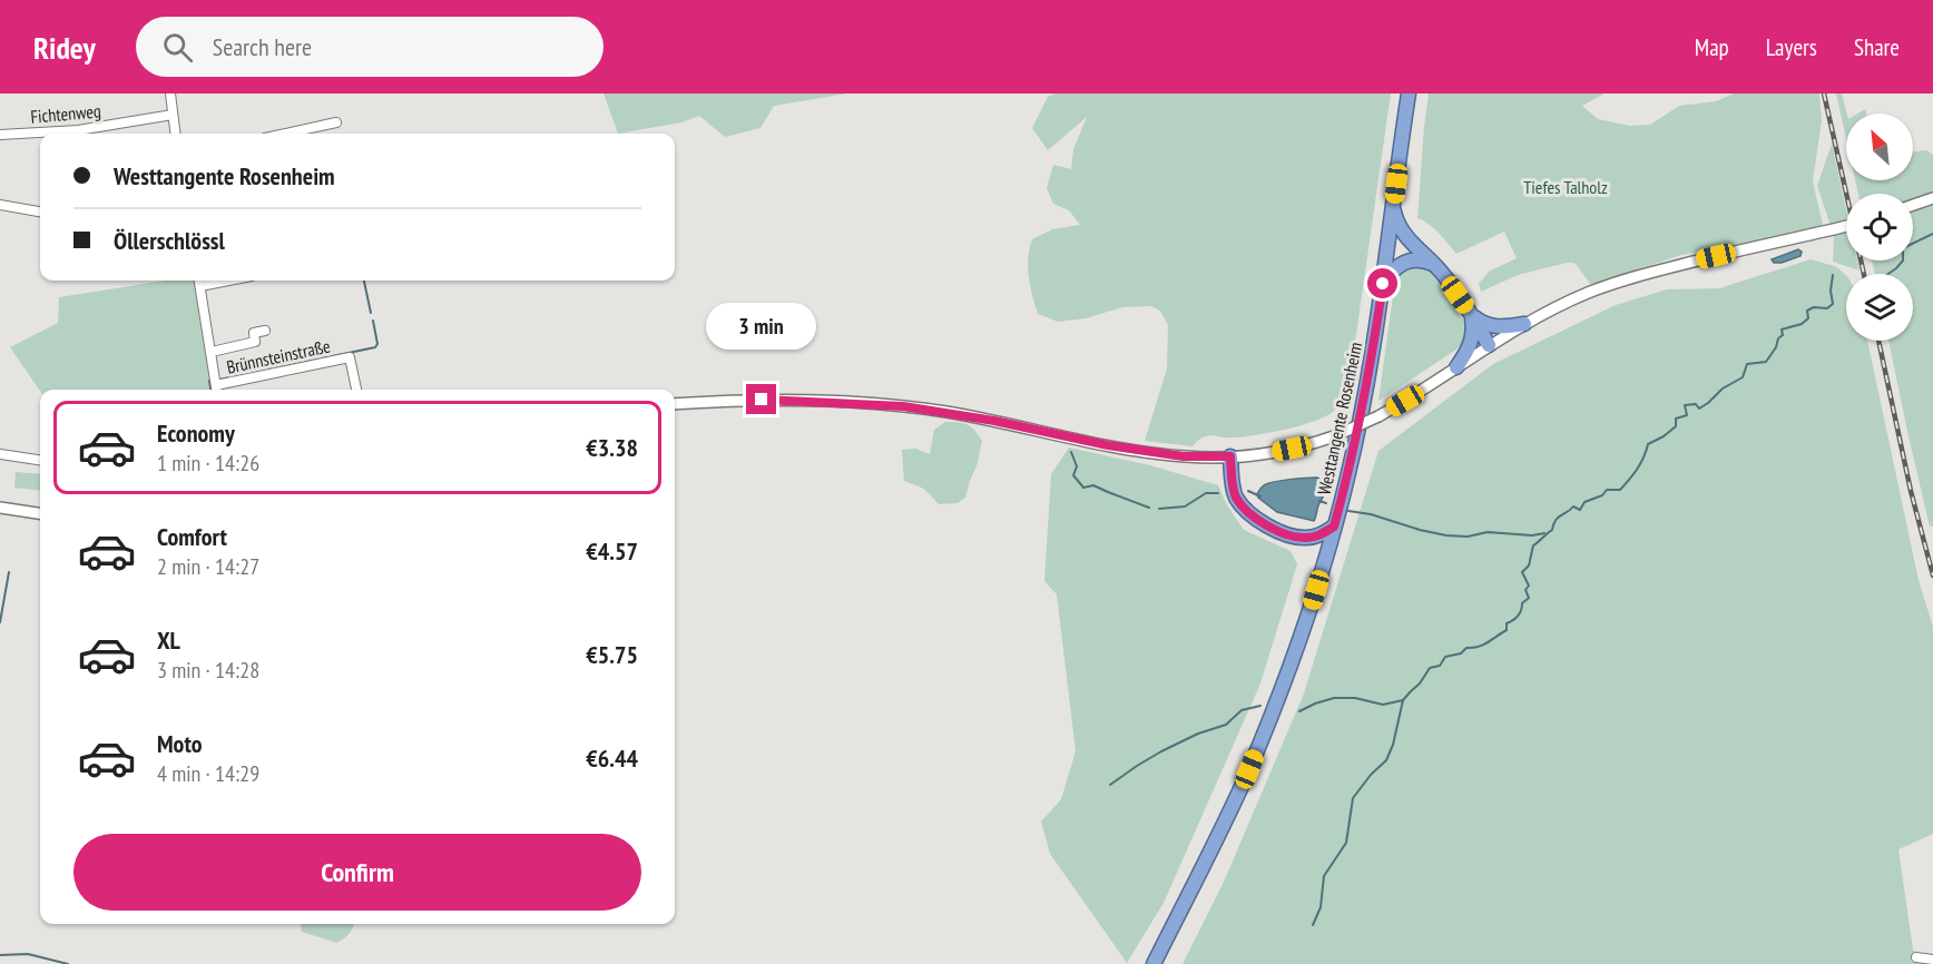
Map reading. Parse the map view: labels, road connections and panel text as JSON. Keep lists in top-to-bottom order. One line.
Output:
{"streets":{"highway":["Westtangente Rosenheim"],"street":["Fichtenweg","Brünnsteinstraße"]},"parks":["Tiefes Talholz"],"north":"top left","page":{"header":"Ridey","search":"Search here","nav":["Map","Layers","Share"],"banner":["Westtangente Rosenheim","Öllerschlössl"],"bubble":"3 min","list":[{"name":"Economy","note":"1 min · 14:26","value":"€3.38"},{"name":"Comfort","note":"2 min · 14:27","value":"€4.57"},{"name":"XL","note":"3 min · 14:28","value":"€5.75"},{"name":"Moto","note":"4 min · 14:29","value":"€6.44"}],"buttons":"Confirm"}}
